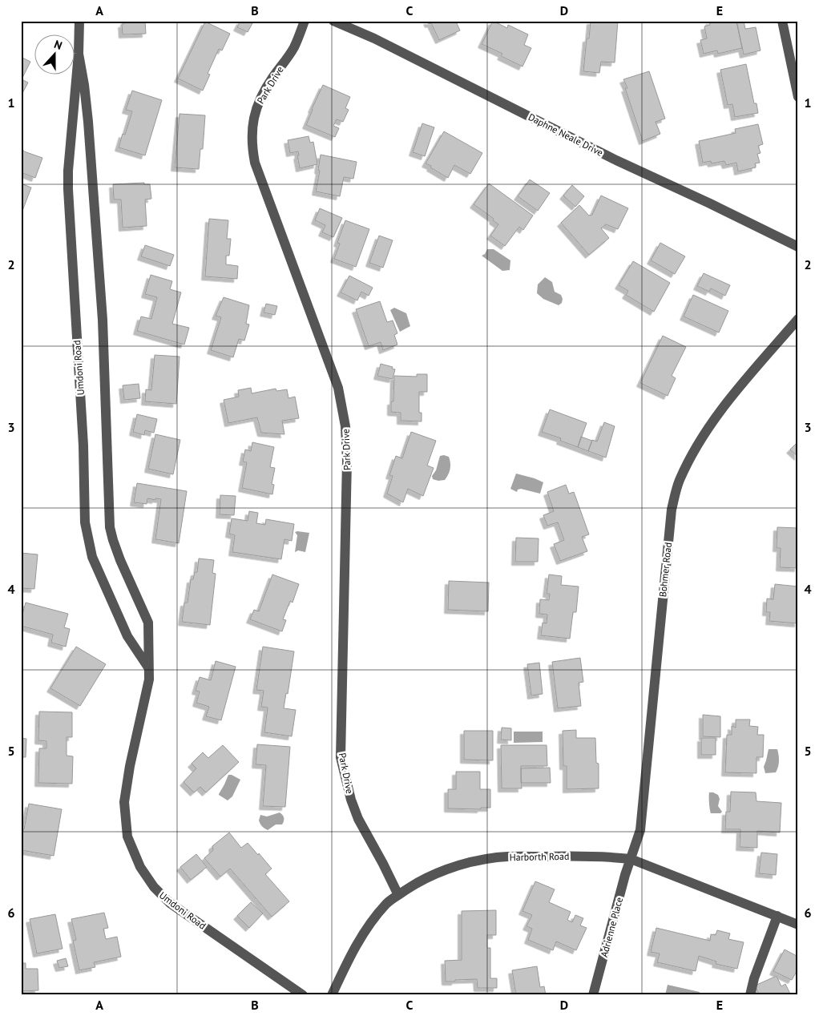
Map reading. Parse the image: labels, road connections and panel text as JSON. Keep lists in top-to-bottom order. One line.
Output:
{"streets":{"street":["Park Drive","Daphne Neale Drive","Umdoni Road","Bohmer Road","Harborth Road","Adrienne Place"]},"crossings":[["Park Drive","Harborth Road"],["Bohmer Road","Harborth Road"],["Bohmer Road","Adrienne Place"],["Harborth Road","Adrienne Place"]],"north":"top","grid":{"columns":["A","B","C","D","E"],"rows":["1","2","3","4","5","6"]}}
